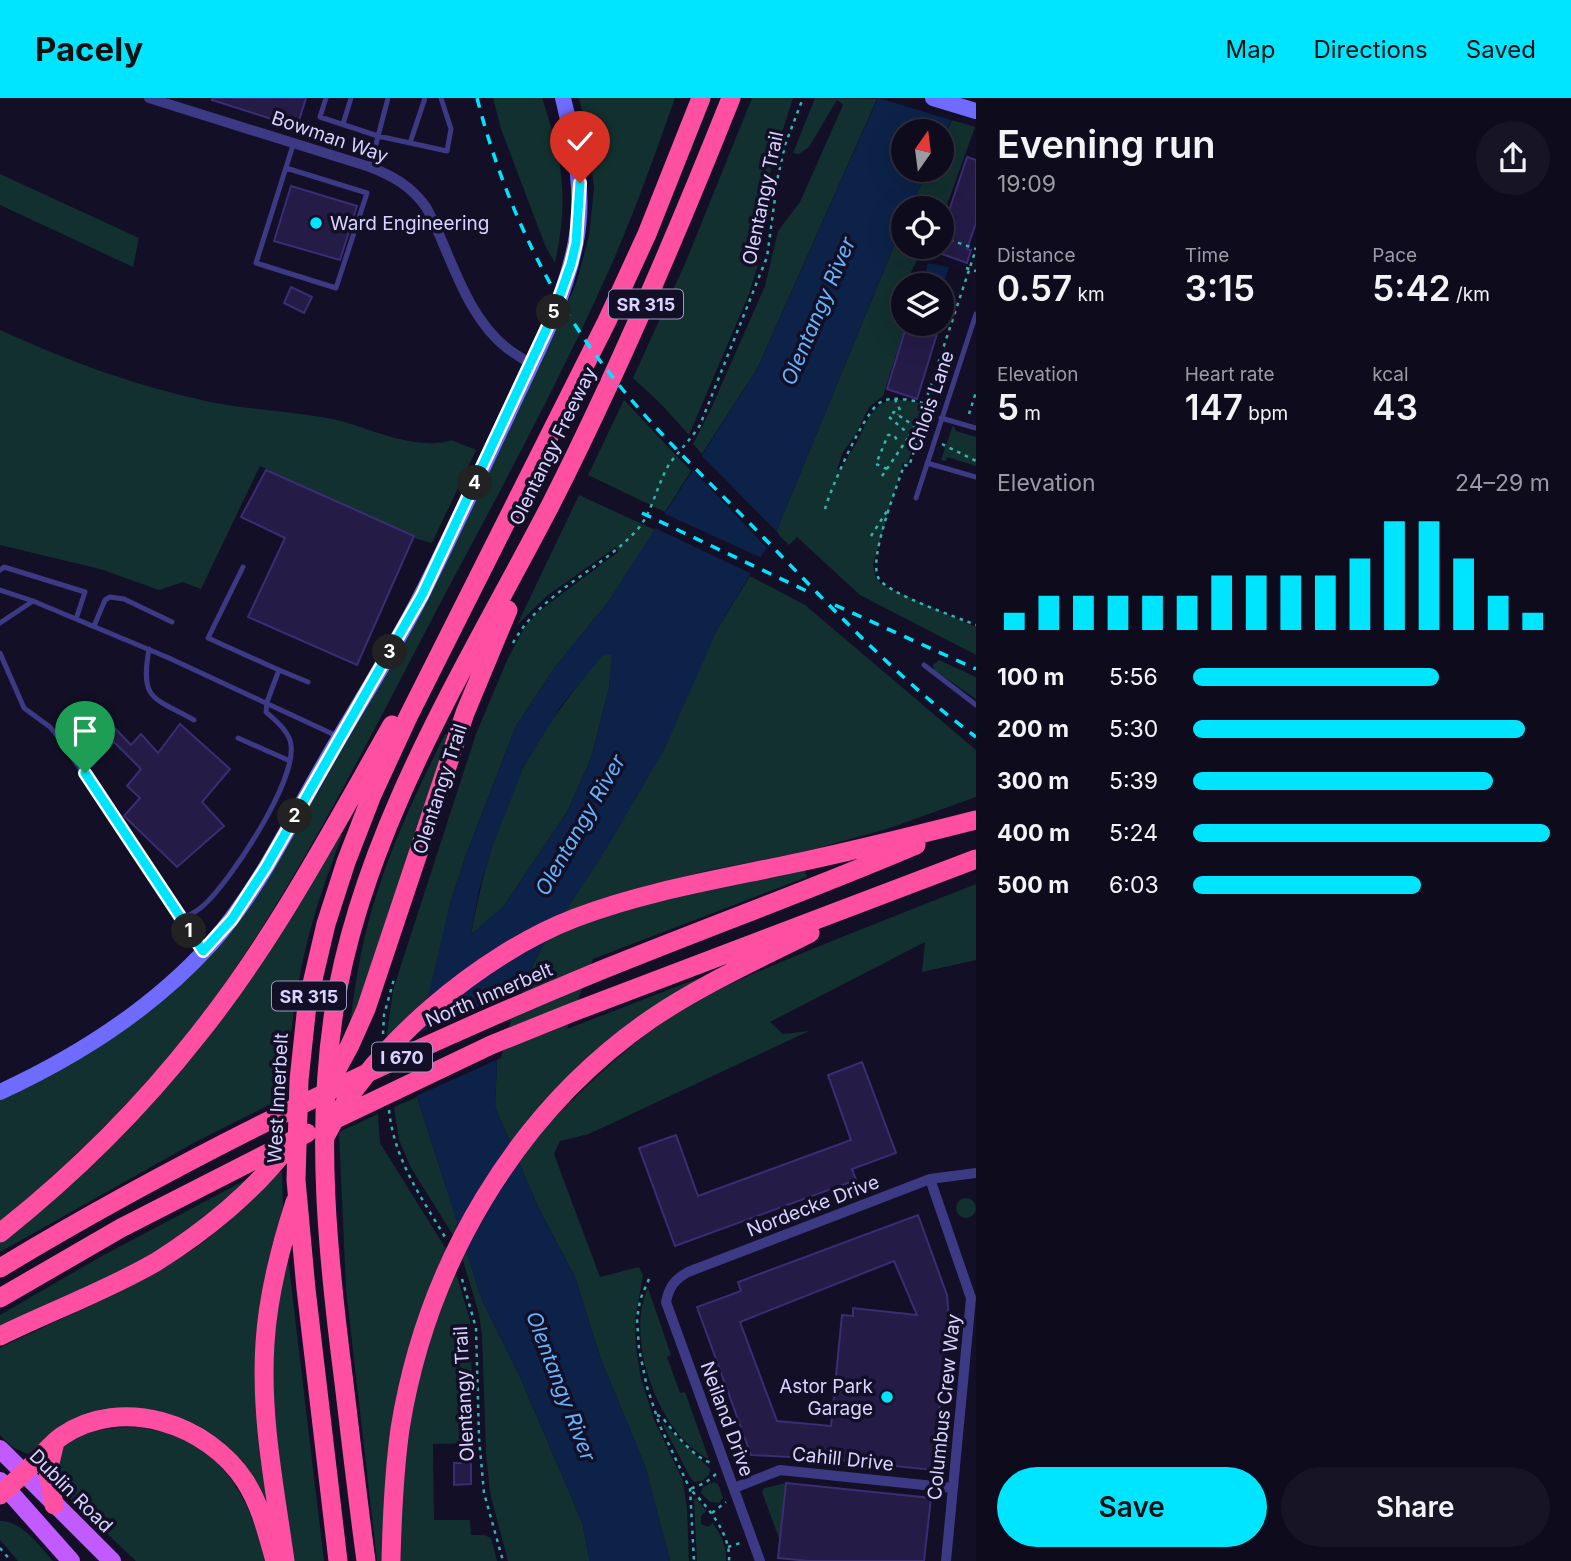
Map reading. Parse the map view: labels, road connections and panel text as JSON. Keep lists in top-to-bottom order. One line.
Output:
{"streets":{"highway":["SR 315","Olentangy Freeway","North Innerbelt","I 670","West Innerbelt"],"main road":["Dublin Road"],"street":["Bowman Way","Nordecke Drive","Columbus Crew Way","Neiland Drive","Cahill Drive"],"lane":["Chlois Lane"],"path":["Olentangy Trail"]},"crossings":[["Olentangy Freeway","West Innerbelt"],["Nordecke Drive","Columbus Crew Way"],["Nordecke Drive","Neiland Drive"],["Columbus Crew Way","Cahill Drive"],["Neiland Drive","Cahill Drive"]],"water":["Olentangy River"],"places":["Ward Engineering","Astor Park Garage"],"north":"top","page":{"header":"Pacely","nav":["Map","Directions","Saved"],"heading":["Evening run","19:09"],"stats":[["Distance","0.57 km"],["Time","3:15"],["Pace","5:42 /km"],["Elevation","5 m"],["Heart rate","147 bpm"],["kcal","43"]],"pins":["5","4","3","2","1"],"chart":["Elevation","24–29 m"],"list":[{"name":"100 m","note":"5:56"},{"name":"200 m","note":"5:30"},{"name":"300 m","note":"5:39"},{"name":"400 m","note":"5:24"},{"name":"500 m","note":"6:03"}],"buttons":["Save","Share"]}}
